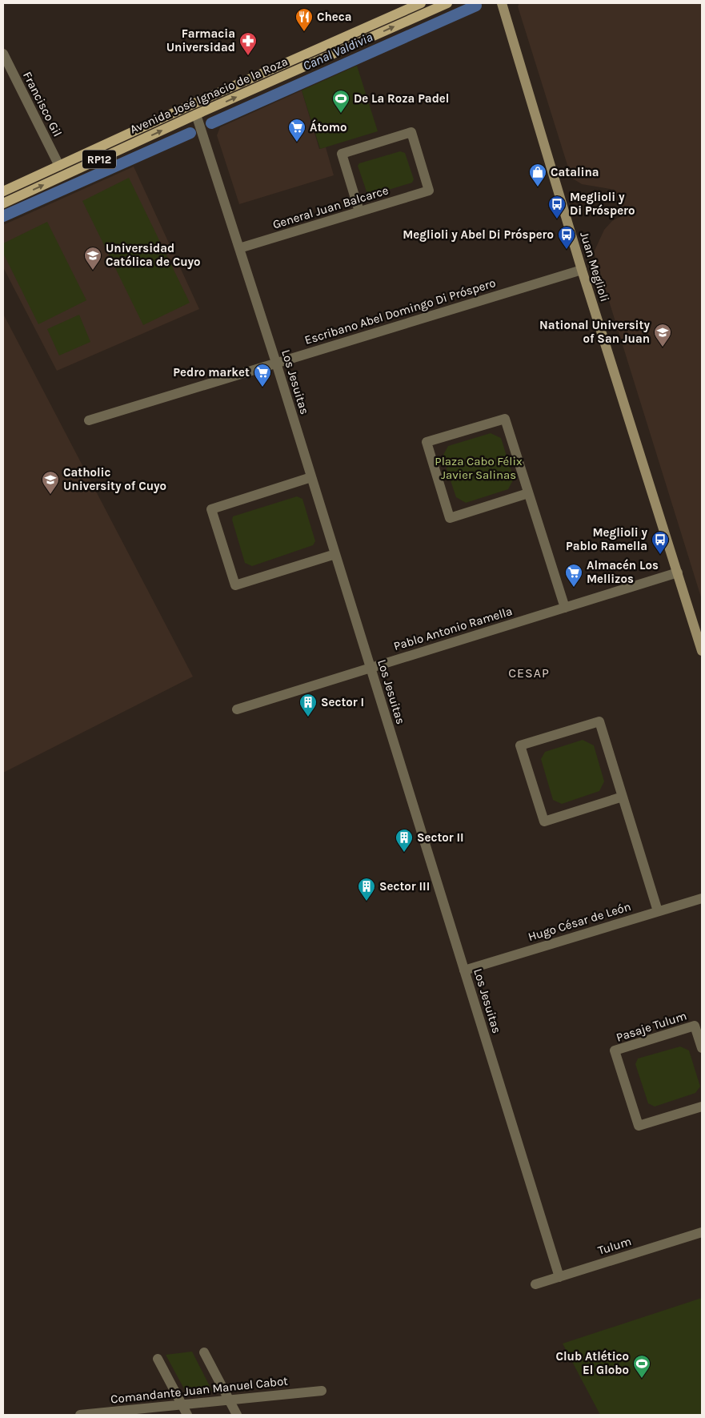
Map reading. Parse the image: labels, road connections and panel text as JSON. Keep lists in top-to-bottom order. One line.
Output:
{"streets":{"main road":["Avenida José Ignacio de la Roza","RP12","Juan Meglioli"],"street":["Francisco Gil","General Juan Balcarce","Escribano Abel Domingo Di Próspero","Los Jesuitas","Pablo Antonio Ramella","Hugo César de León","Pasaje Tulum","Tulum","Comandante Juan Manuel Cabot"]},"crossings":[["Avenida José Ignacio de la Roza","Francisco Gil"],["Avenida José Ignacio de la Roza","Los Jesuitas"],["General Juan Balcarce","Los Jesuitas"],["Juan Meglioli","Escribano Abel Domingo Di Próspero"],["Juan Meglioli","Pablo Antonio Ramella"],["Escribano Abel Domingo Di Próspero","Los Jesuitas"],["Los Jesuitas","Pablo Antonio Ramella"],["Los Jesuitas","Hugo César de León"],["Los Jesuitas","Tulum"]],"districts":["CESAP"],"water":["Canal Valdivia"],"parks":["Plaza Cabo Félix Javier Salinas"],"places":{"restaurant":["Checa"],"pharmacy":["Farmacia Universidad"],"sports":["De La Roza Padel","Club Atlético El Globo"],"supermarket":["Átomo","Pedro market","Almacén Los Mellizos"],"shop":["Catalina"],"bus stop":["Meglioli y Di Próspero","Meglioli y Abel Di Próspero","Meglioli y Pablo Ramella"],"school or university":["Universidad Católica de Cuyo","National University of San Juan","Catholic University of Cuyo"],"building":["Sector I","Sector II","Sector III"]}}
